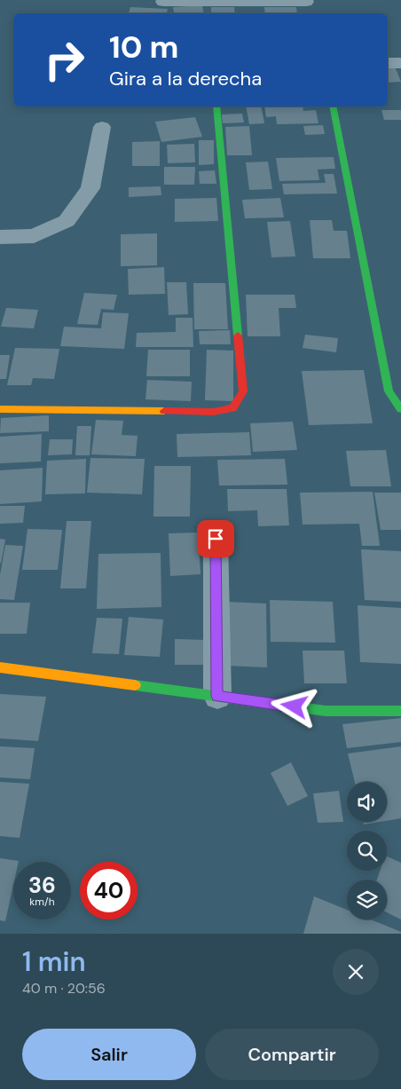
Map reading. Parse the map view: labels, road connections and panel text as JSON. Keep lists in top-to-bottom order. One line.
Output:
{"page":{"turn":["10 m","Gira a la derecha"],"speed":"36 km/h","limit":"40","heading":["1 min","40 m · 20:56"],"buttons":["Salir","Compartir"]}}
